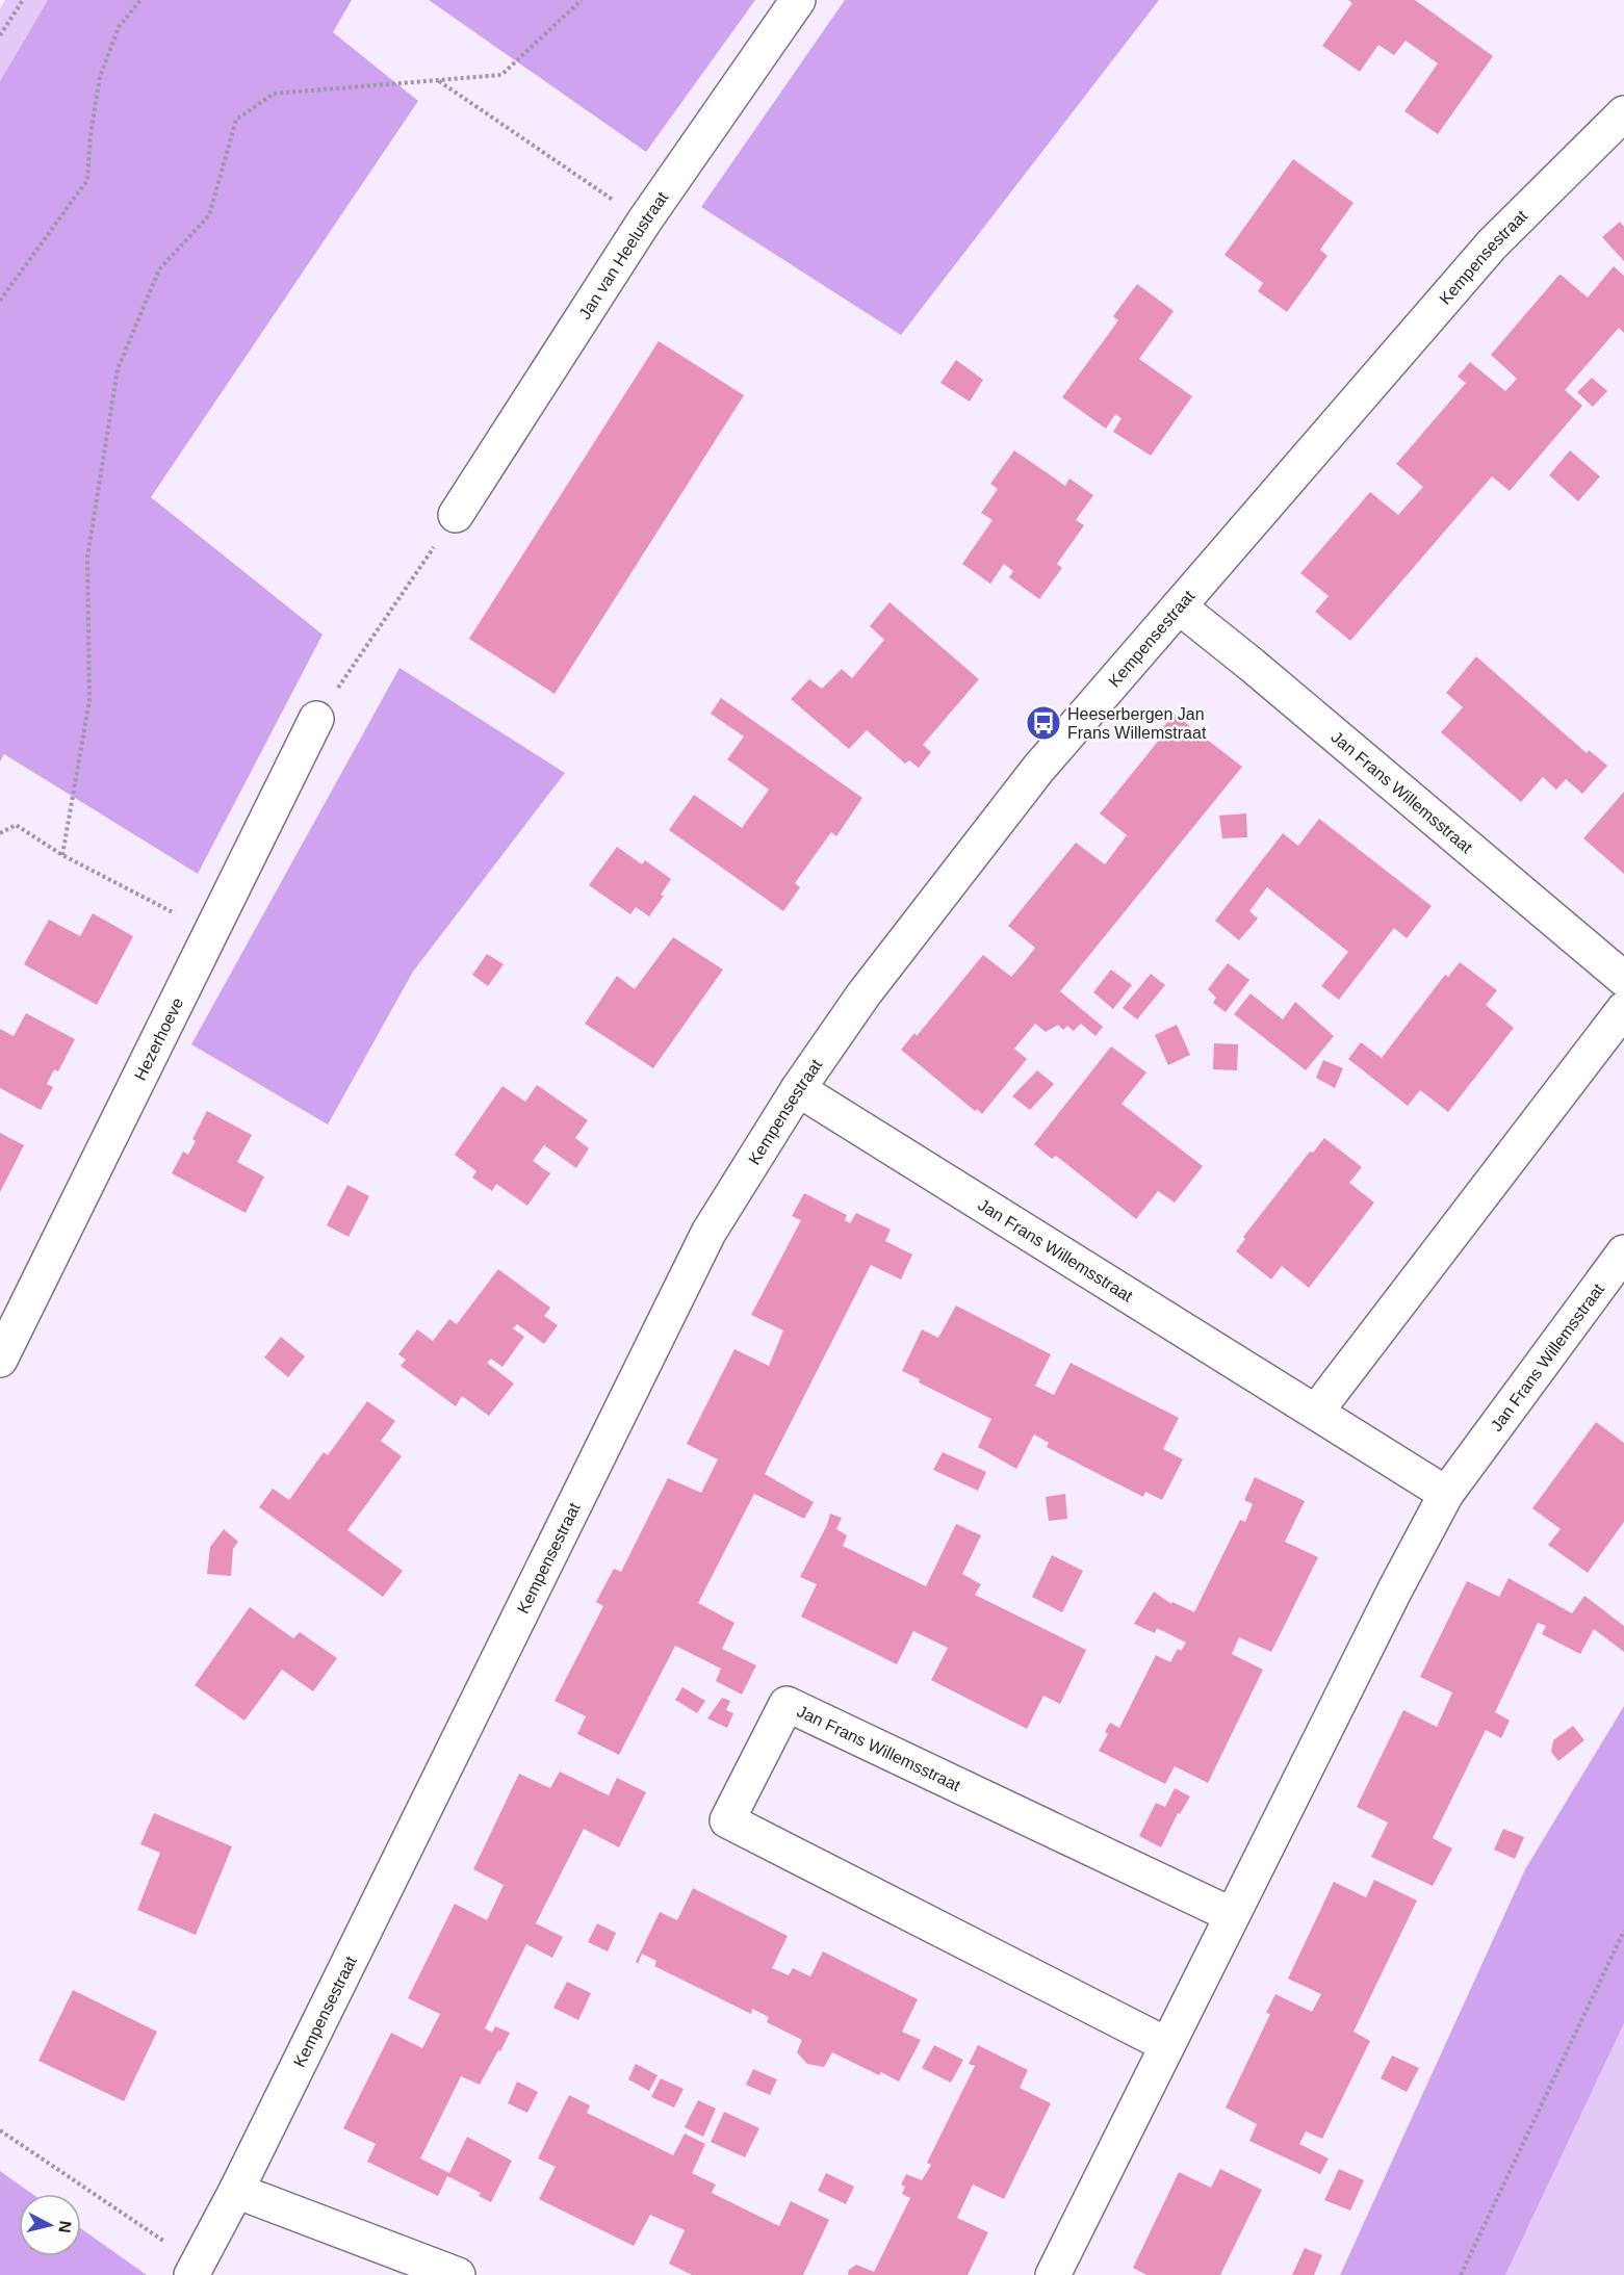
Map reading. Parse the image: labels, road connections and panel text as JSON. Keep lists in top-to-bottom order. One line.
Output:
{"streets":{"street":["Jan van Heelustraat","Kempensestraat","Jan Frans Willemsstraat","Hezerhoeve"]},"crossings":[["Kempensestraat","Jan Frans Willemsstraat"]],"places":{"bus stop":["Heeserbergen Jan Frans Willemstraat"]},"north":"right"}
